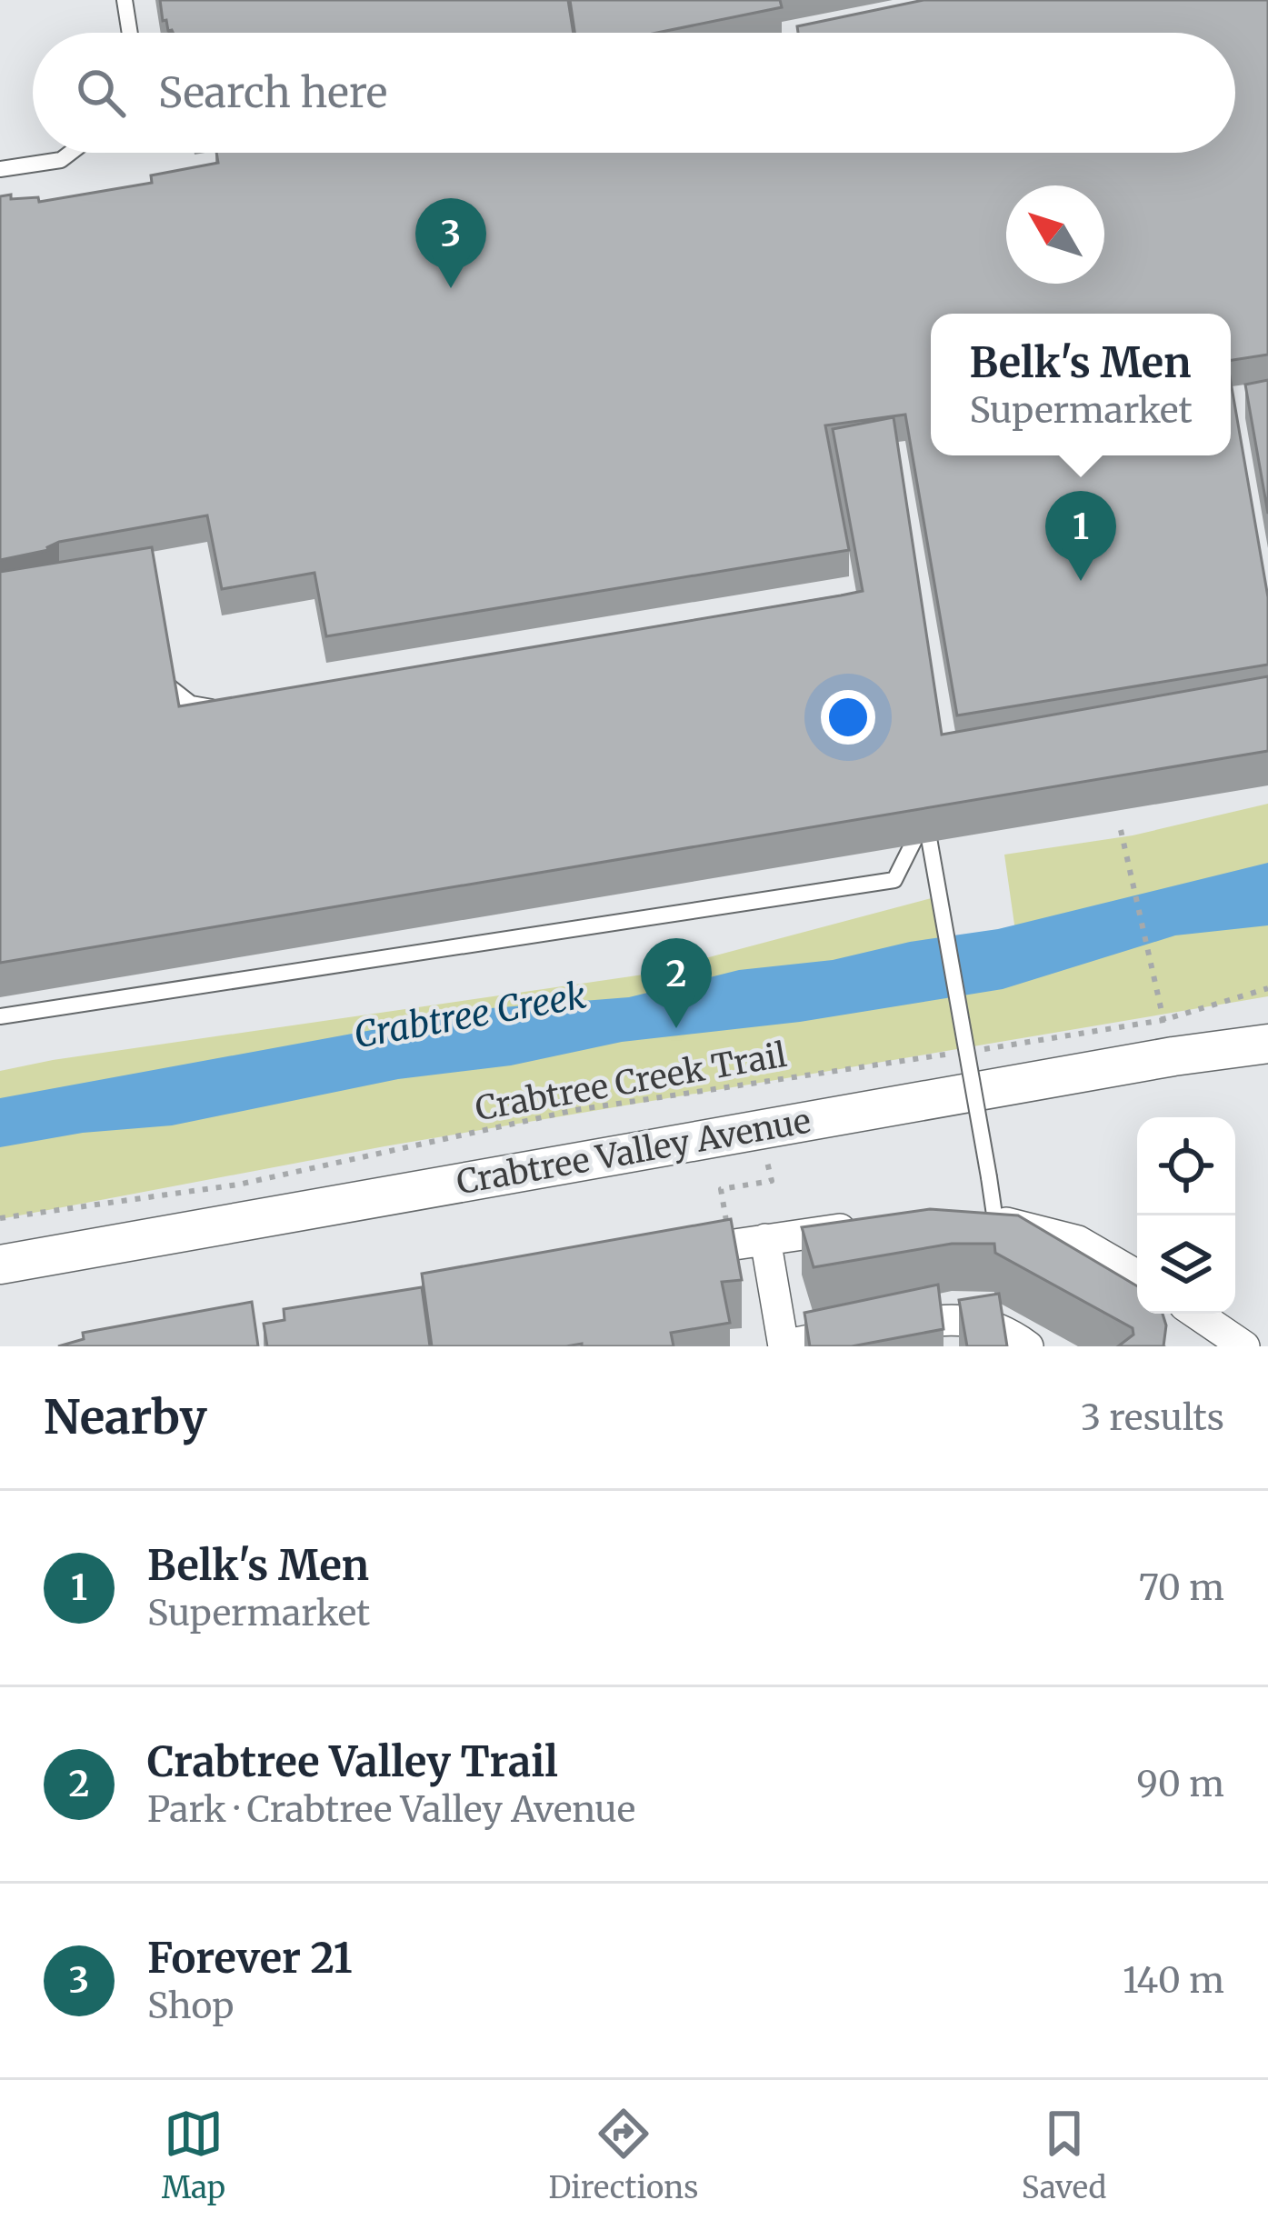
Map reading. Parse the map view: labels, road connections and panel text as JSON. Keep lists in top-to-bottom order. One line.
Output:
{"streets":{"street":["Crabtree Valley Avenue"],"path":["Crabtree Creek Trail"]},"water":["Crabtree Creek"],"north":"top left","page":{"search":"Search here","pins":["3","1","2"],"popup":["Belk's Men","Supermarket"],"heading":["Nearby","3 results"],"list":[{"mark":"1","name":"Belk's Men","note":"Supermarket","value":"70 m"},{"mark":"2","name":"Crabtree Valley Trail","note":"Park · Crabtree Valley Avenue","value":"90 m"},{"mark":"3","name":"Forever 21","note":"Shop","value":"140 m"}],"nav":["Map","Directions","Saved"]}}
